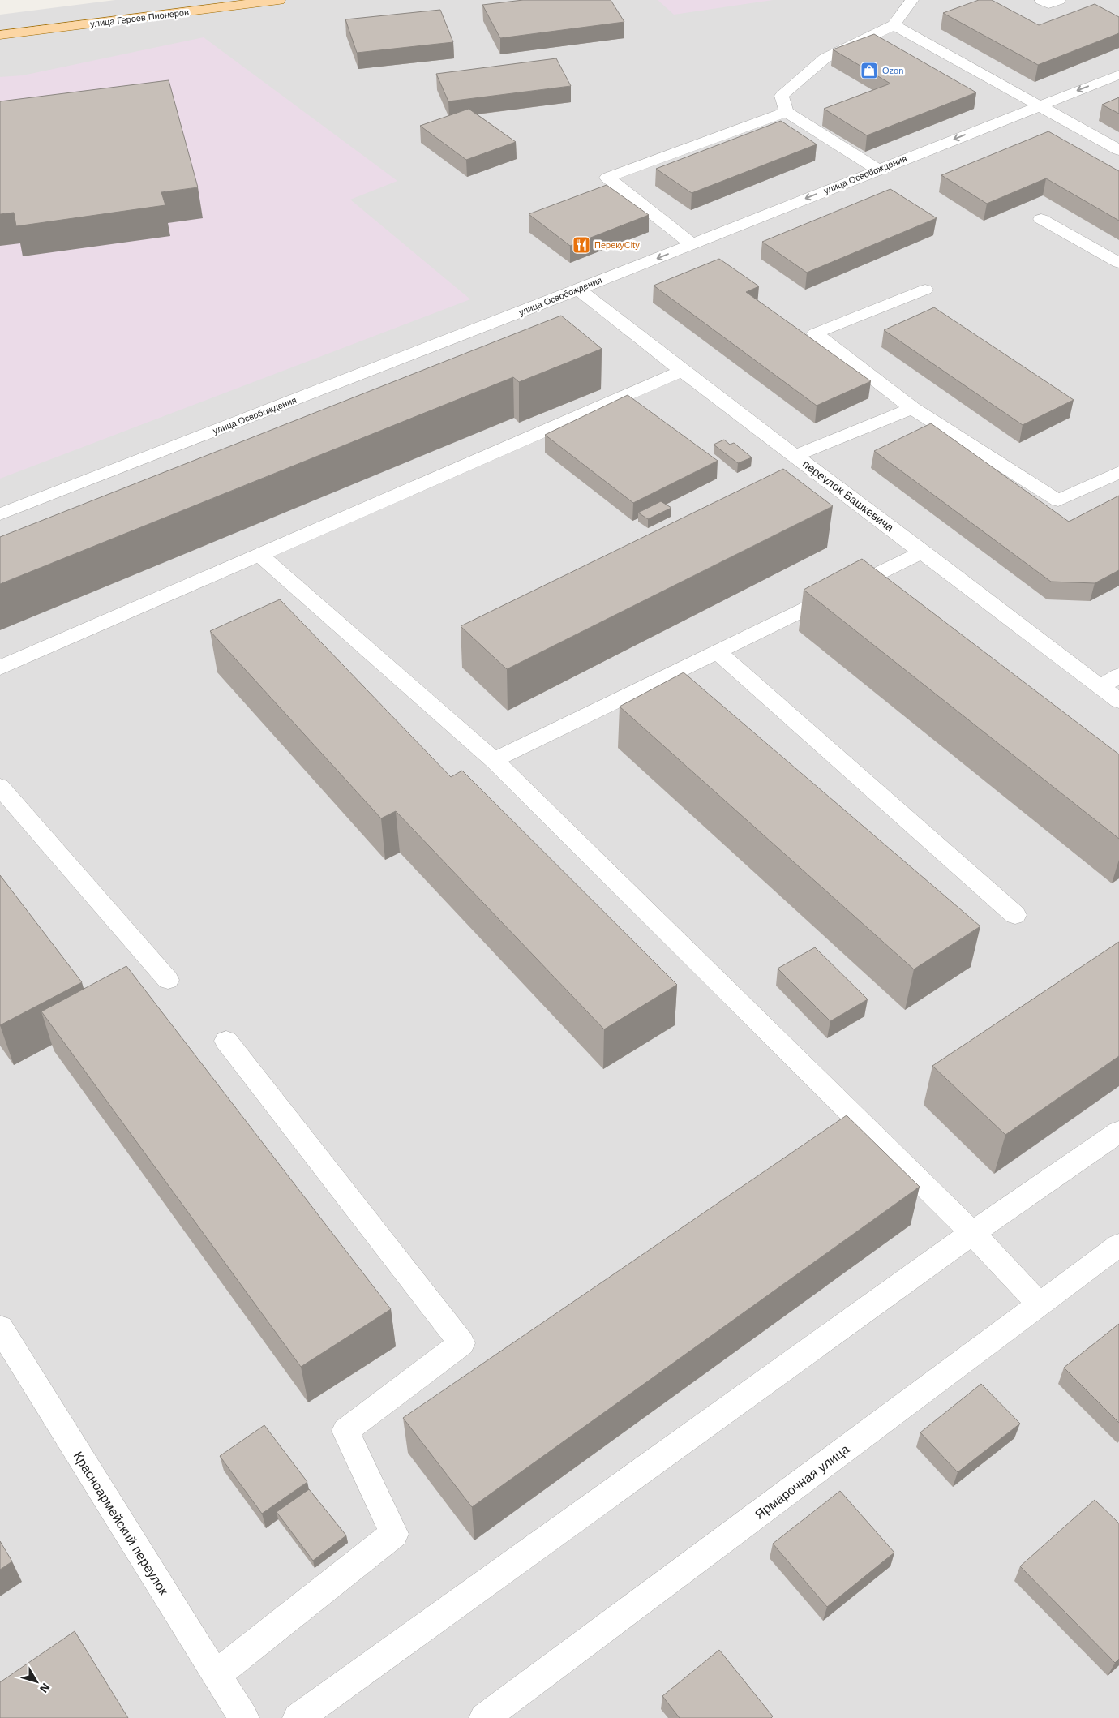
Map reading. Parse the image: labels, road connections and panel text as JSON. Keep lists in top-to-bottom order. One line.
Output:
{"streets":{"main road":["улица Героев Пионеров"],"street":["улица Освобождения","переулок Башкевича","Ярмарочная улица","Красноармейский переулок"]},"crossings":[["улица Освобождения","переулок Башкевича"]],"one_way":["улица Освобождения"],"places":{"shop":["Ozon"],"restaurant":["ПерекуCity"]},"north":"bottom right"}
